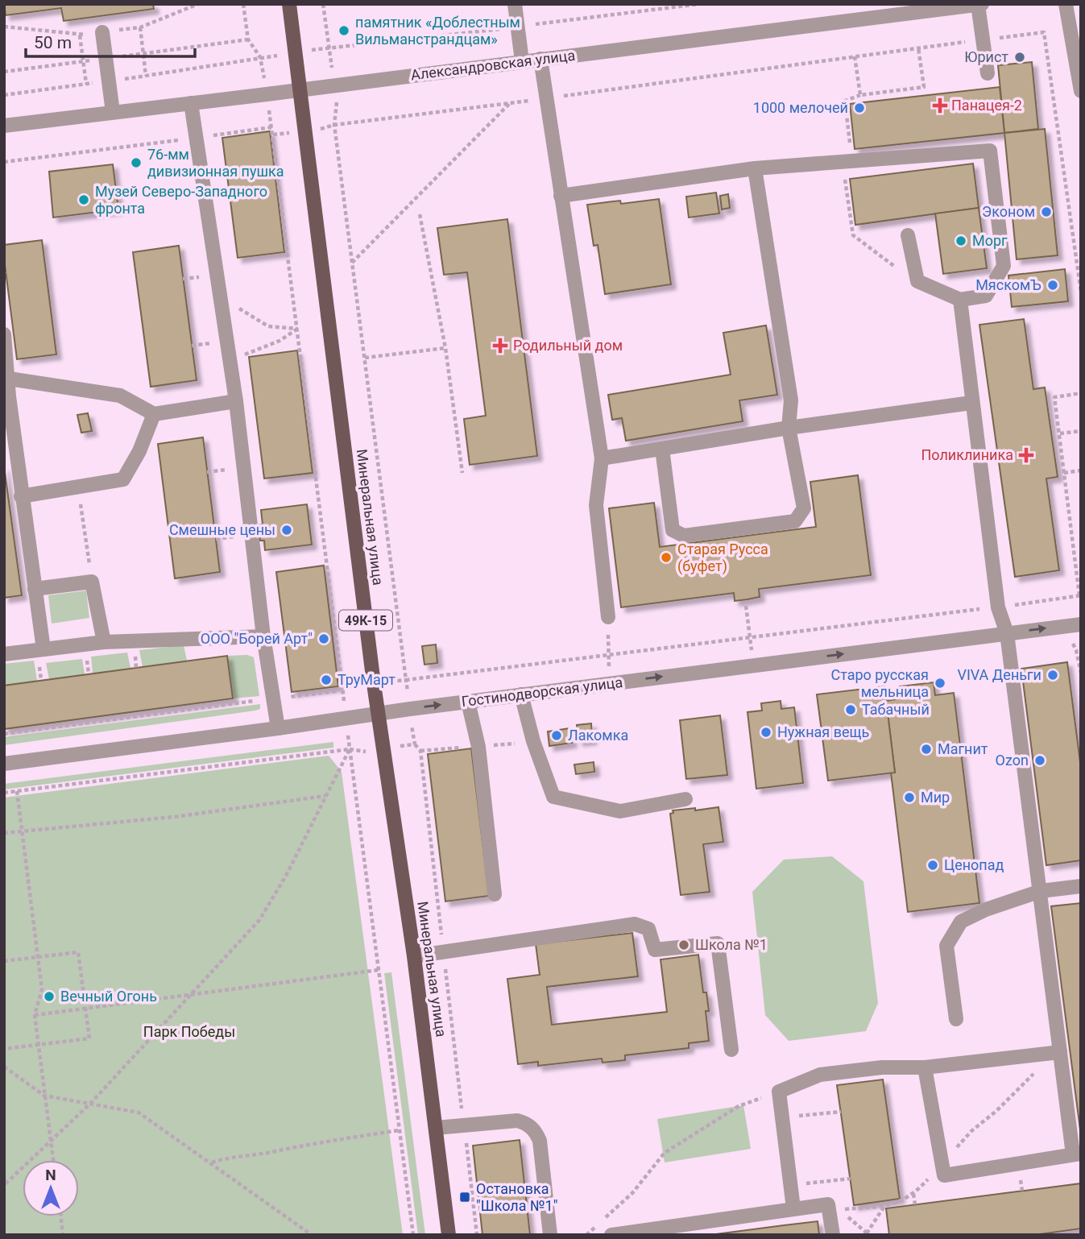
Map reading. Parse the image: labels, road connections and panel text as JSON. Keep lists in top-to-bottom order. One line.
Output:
{"streets":{"main road":["Минеральная улица","49К-15"],"street":["Александровская улица","Гостинодворская улица"]},"crossings":[["Александровская улица","Минеральная улица"],["Минеральная улица","Гостинодворская улица"]],"one_way":["Гостинодворская улица"],"parks":["Парк Победы"],"places":{"other":["памятник «Доблестным Вильманстрандцам»","Юрист","1000 мелочей","76-мм дивизионная пушка","Музей Северо-Западного фронта","Эконом","Морг","МяскомЪ","Смешные цены","Старая Русса (буфет)","ООО \"Борей Арт\"","VIVA Деньги","ТруМарт","Старо русская мельница","Табачный","Нужная вещь","Лакомка","Магнит","Ozon","Мир","Ценопад","Школа №1","Вечный Огонь"],"health":["Панацея-2","Родильный дом","Поликлиника"],"transit":["Остановка \"Школа №1\""]},"scale_bar":"50 m","north":"top"}
